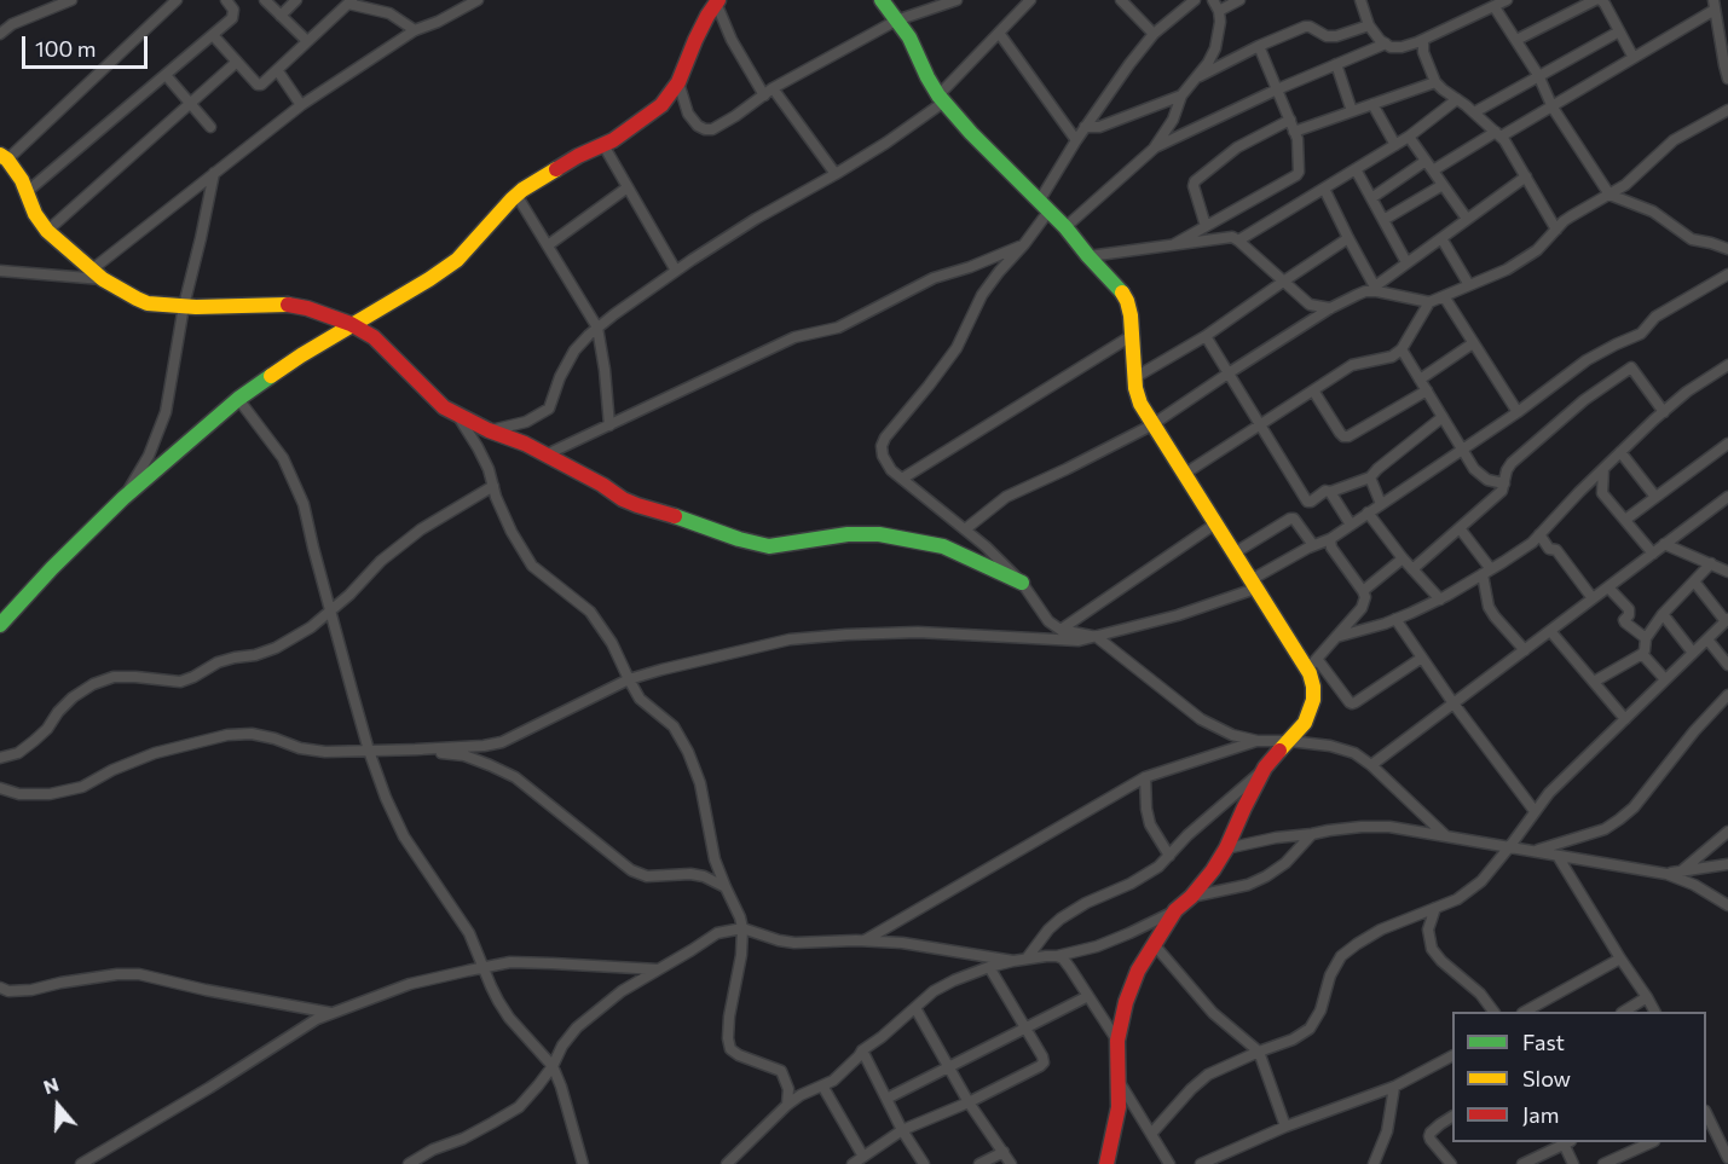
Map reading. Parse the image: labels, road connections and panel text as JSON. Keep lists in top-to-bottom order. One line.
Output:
{"legend":["Fast","Slow","Jam"],"scale_bar":"100 m","north":"top"}
